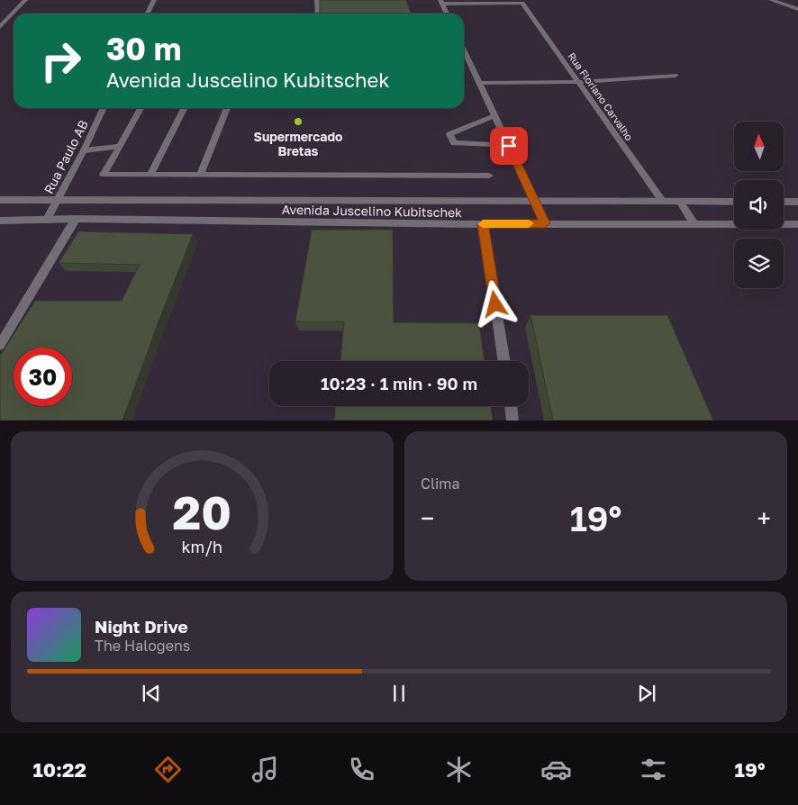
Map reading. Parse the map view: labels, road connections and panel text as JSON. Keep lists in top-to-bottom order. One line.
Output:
{"streets":{"street":["Rua Floriano Carvalho","Rua Paulo AB","Avenida Juscelino Kubitschek"]},"crossings":[["Rua Floriano Carvalho","Avenida Juscelino Kubitschek"],["Rua Paulo AB","Avenida Juscelino Kubitschek"]],"places":["Supermercado Bretas"],"north":"top","page":{"turn":["30 m","Avenida Juscelino Kubitschek"],"limit":"30","trip":"10:23 · 1 min · 90 m","tile":"Clima","heat":["−","19°","+"],"song":["Night Drive","The Halogens"],"tabs":["10:22","19°"],"gauge":["20","km/h"]}}
